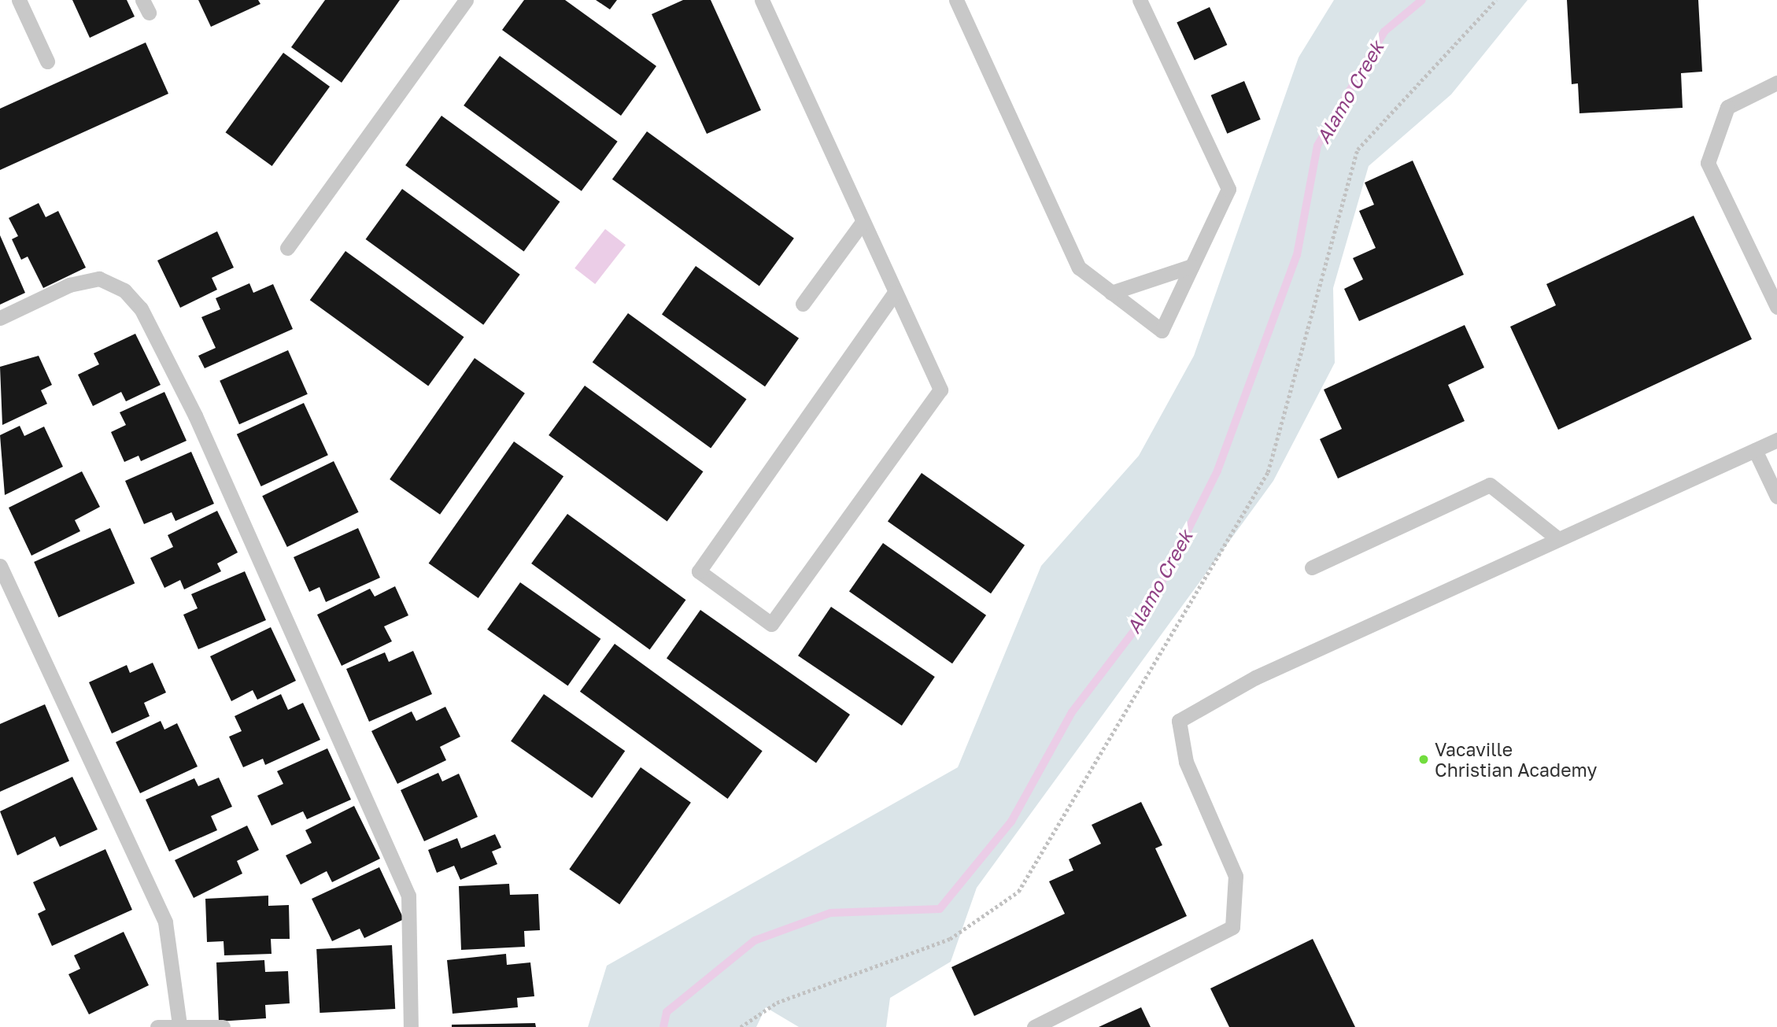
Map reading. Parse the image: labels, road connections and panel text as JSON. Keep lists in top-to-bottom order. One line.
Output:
{"water":["Alamo Creek"],"places":["Vacaville Christian Academy"]}
